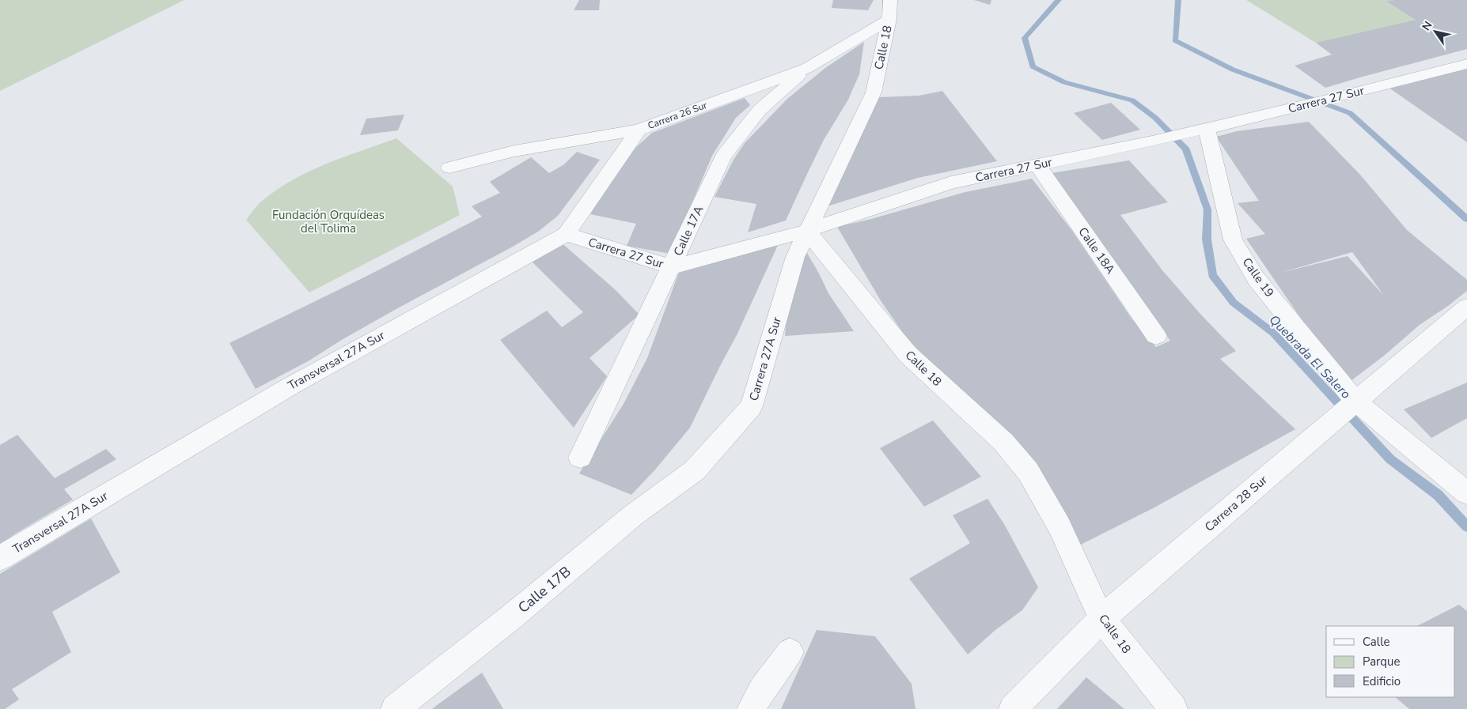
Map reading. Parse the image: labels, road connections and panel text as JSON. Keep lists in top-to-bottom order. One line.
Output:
{"streets":{"street":["Calle 18","Carrera 27 Sur","Carrera 26 Sur","Calle 17A","Calle 18A","Calle 19","Carrera 27A Sur","Transversal 27A Sur","Carrera 28 Sur","Calle 17B"]},"crossings":[["Calle 18","Carrera 27 Sur"],["Calle 18","Carrera 26 Sur"],["Calle 18","Carrera 27A Sur"],["Calle 18","Carrera 28 Sur"],["Carrera 27 Sur","Calle 17A"],["Carrera 27 Sur","Calle 18A"],["Carrera 27 Sur","Calle 19"],["Carrera 27 Sur","Carrera 27A Sur"],["Carrera 27 Sur","Transversal 27A Sur"],["Carrera 26 Sur","Calle 17A"],["Carrera 26 Sur","Transversal 27A Sur"],["Calle 19","Carrera 28 Sur"],["Carrera 27A Sur","Calle 17B"]],"water":["Quebrada El Salero"],"parks":["Fundación Orquídeas del Tolima"],"legend":["Calle","Parque","Edificio"],"north":"top left"}
